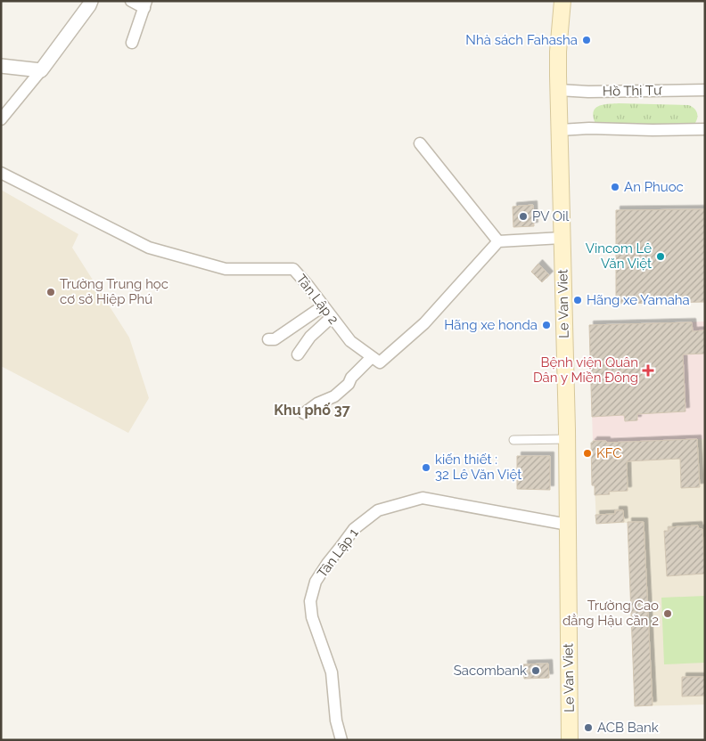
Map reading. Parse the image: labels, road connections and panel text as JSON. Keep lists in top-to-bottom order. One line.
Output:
{"streets":{"main road":["Le Van Viet"],"street":["Hồ Thị Tư","Tân Lập 2","Tân Lập 1"]},"crossings":[["Hồ Thị Tư","Le Van Viet"],["Le Van Viet","Tân Lập 1"]],"districts":["Khu phố 37"],"places":{"other":["Nhà sách Fahasha","An Phuoc","PV Oil","Vincom Lê Văn Việt","Trường Trung học cơ sở Hiệp Phú","Hãng xe Yamaha","Hãng xe honda","KFC","kiến thiết : 32 Lê Văn Việt","Trường Cao đẳng Hậu cần 2","Sacombank","ACB Bank"],"health":["Bệnh viện Quân Dân y Miền Đông"]}}
